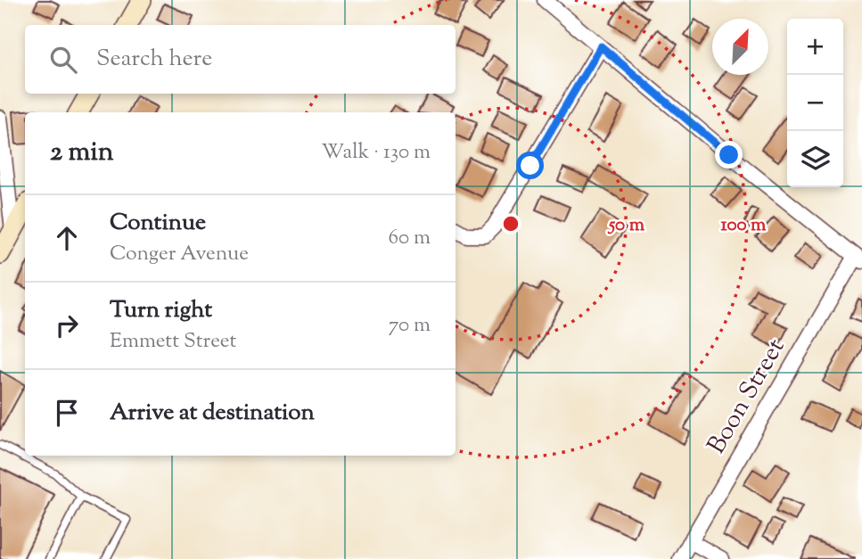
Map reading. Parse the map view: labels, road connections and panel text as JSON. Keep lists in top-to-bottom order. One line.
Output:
{"streets":{"street":["Boon Street"]},"north":"top right","page":{"map_buttons":["+","−"],"search":"Search here","heading":["2 min","Walk · 130 m"],"list":[["Continue","Conger Avenue","60 m"],["Turn right","Emmett Street","70 m"],"Arrive at destination"]},"rings":["50 m","100 m"]}
